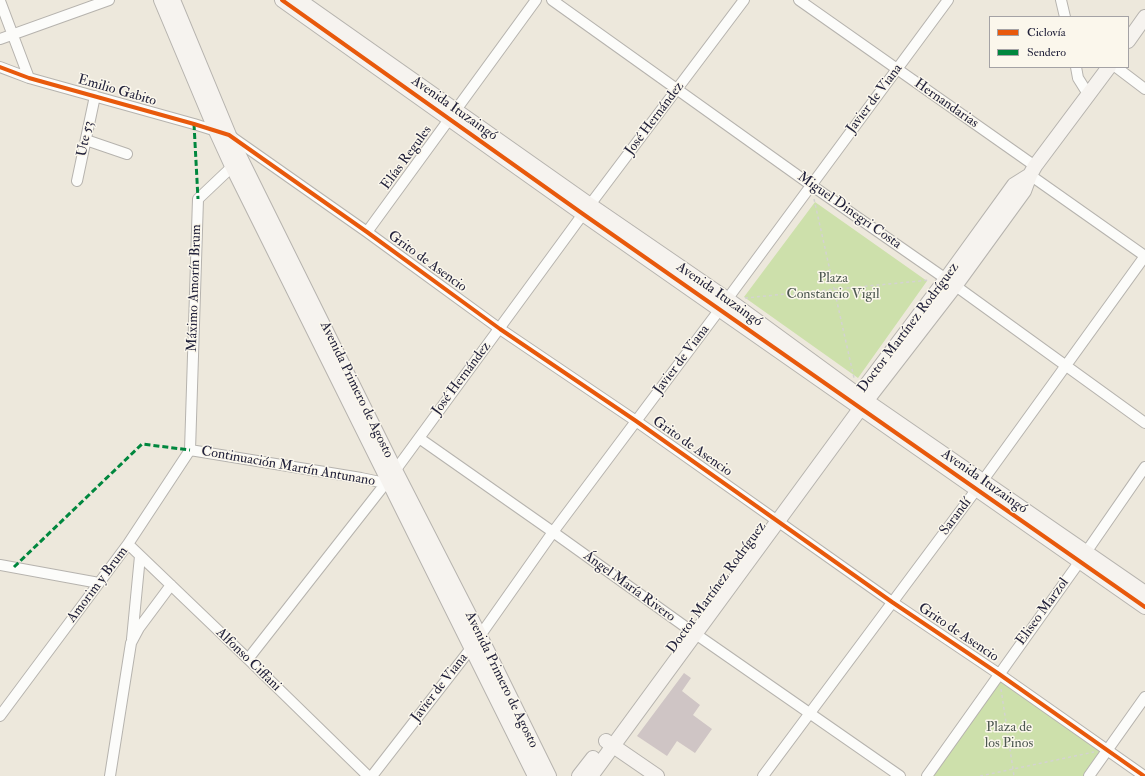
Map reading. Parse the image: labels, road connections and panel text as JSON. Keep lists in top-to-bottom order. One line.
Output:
{"streets":{"street":["Emilio Gabito","Javier de Viana","Hernandarias","Avenida Ituzaingó","José Hernández","Ute 53","Elías Regules","Miguel Dinegri Costa","Grito de Asencio","Máximo Amorín Brum","Doctor Martínez Rodríguez","Avenida Primero de Agosto","Continuación Martín Antunano","Sarandí","Amorim y Brum","Ángel María Rivero","Eliseo Marzol","Alfonso Ciffani"]},"crossings":[["Emilio Gabito","Ute 53"],["Emilio Gabito","Grito de Asencio"],["Emilio Gabito","Avenida Primero de Agosto"],["Javier de Viana","Hernandarias"],["Javier de Viana","Avenida Ituzaingó"],["Javier de Viana","Miguel Dinegri Costa"],["Javier de Viana","Grito de Asencio"],["Javier de Viana","Avenida Primero de Agosto"],["Javier de Viana","Ángel María Rivero"],["Hernandarias","Doctor Martínez Rodríguez"],["Hernandarias","Sarandí"],["Avenida Ituzaingó","José Hernández"],["Avenida Ituzaingó","Elías Regules"],["Avenida Ituzaingó","Doctor Martínez Rodríguez"],["Avenida Ituzaingó","Sarandí"],["Avenida Ituzaingó","Eliseo Marzol"],["José Hernández","Miguel Dinegri Costa"],["José Hernández","Grito de Asencio"],["José Hernández","Avenida Primero de Agosto"],["José Hernández","Continuación Martín Antunano"],["José Hernández","Ángel María Rivero"],["José Hernández","Alfonso Ciffani"],["Elías Regules","Grito de Asencio"],["Miguel Dinegri Costa","Doctor Martínez Rodríguez"],["Miguel Dinegri Costa","Sarandí"],["Grito de Asencio","Máximo Amorín Brum"],["Grito de Asencio","Doctor Martínez Rodríguez"],["Grito de Asencio","Avenida Primero de Agosto"],["Grito de Asencio","Sarandí"],["Grito de Asencio","Eliseo Marzol"],["Máximo Amorín Brum","Avenida Primero de Agosto"],["Máximo Amorín Brum","Continuación Martín Antunano"],["Máximo Amorín Brum","Amorim y Brum"],["Doctor Martínez Rodríguez","Ángel María Rivero"],["Avenida Primero de Agosto","Continuación Martín Antunano"],["Continuación Martín Antunano","Amorim y Brum"],["Sarandí","Ángel María Rivero"],["Amorim y Brum","Alfonso Ciffani"]],"parks":["Plaza Constancio Vigil","Plaza de los Pinos"],"legend":["Ciclovía","Sendero"]}
